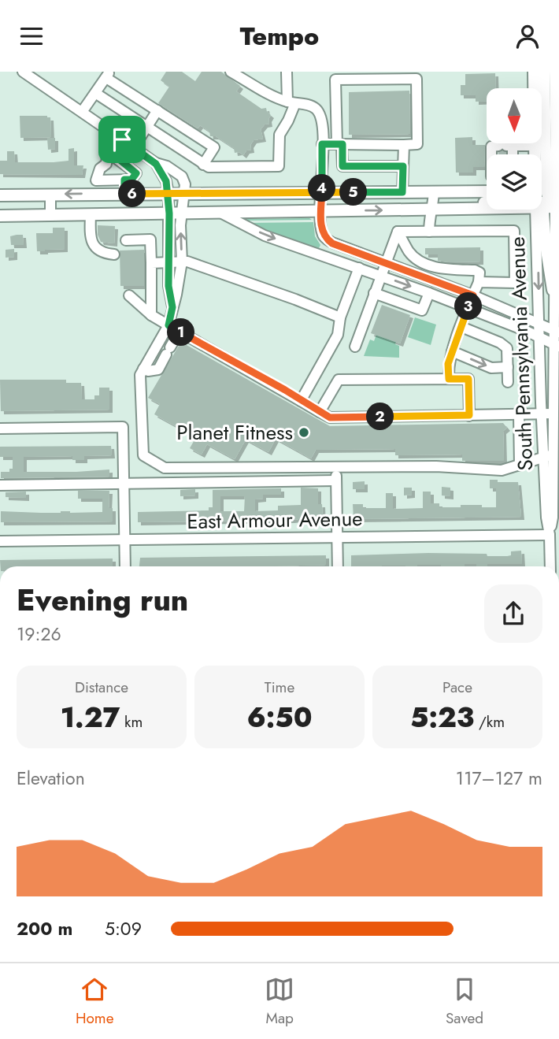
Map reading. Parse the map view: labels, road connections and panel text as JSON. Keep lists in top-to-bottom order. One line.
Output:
{"streets":{"main road":["South Pennsylvania Avenue"],"street":["East Armour Avenue"]},"crossings":[["South Pennsylvania Avenue","East Armour Avenue"]],"places":["Planet Fitness"],"north":"bottom","page":{"header":"Tempo","pins":["4","5","6","3","1","2"],"heading":["Evening run","19:26"],"stats":[["Distance","1.27 km"],["Time","6:50"],["Pace","5:23 /km"]],"chart":["Elevation","117–127 m"],"list":[{"name":"200 m","note":"5:09"}],"tabs":["Home","Map","Saved"]}}
